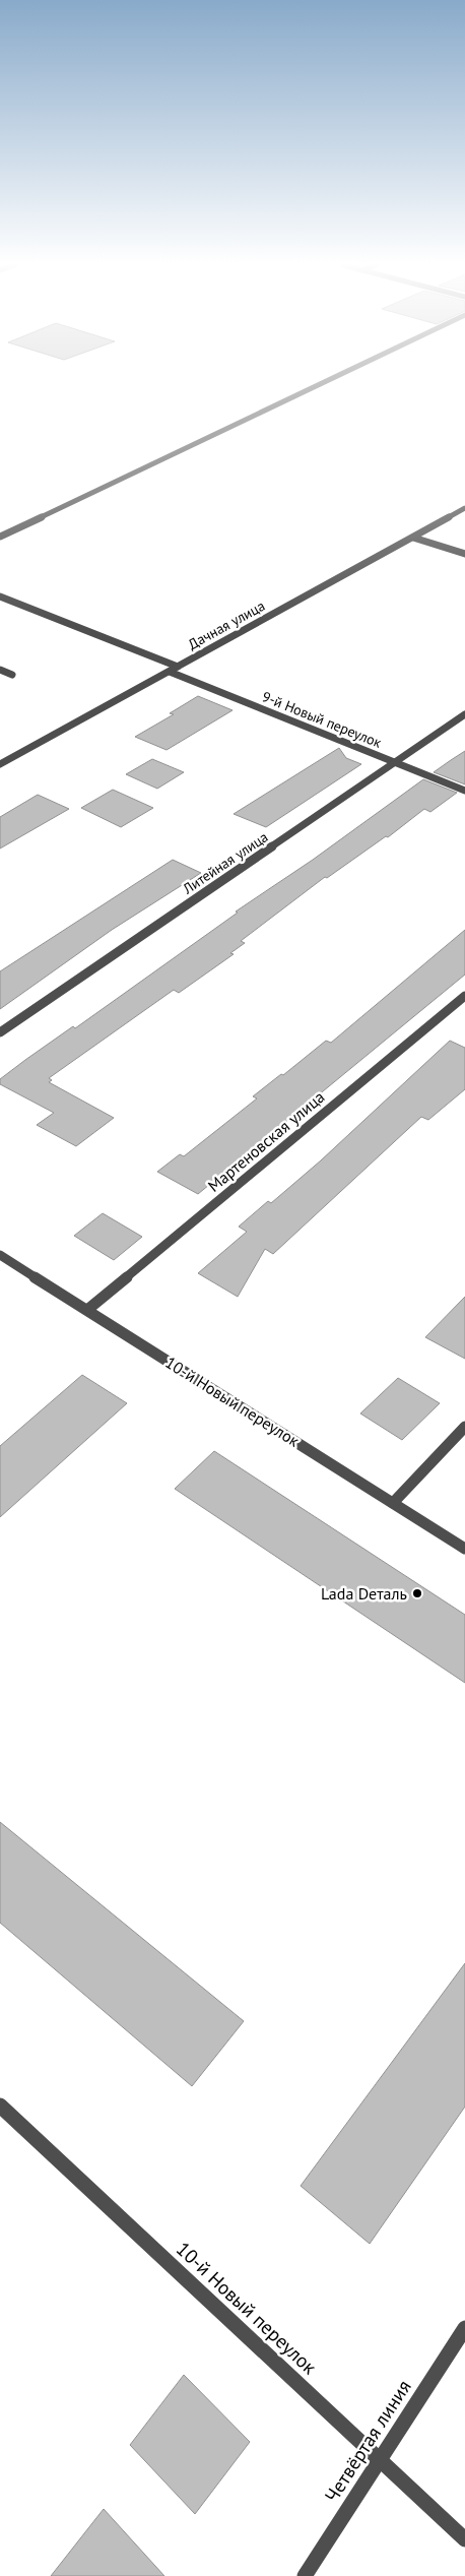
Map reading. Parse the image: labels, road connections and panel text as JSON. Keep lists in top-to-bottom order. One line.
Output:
{"streets":{"street":["Дачная улица","9-й Новый переулок","Литейная улица","Мартеновская улица","10-й Новый переулок","Четвёртая линия"]},"crossings":[["Дачная улица","9-й Новый переулок"],["9-й Новый переулок","Литейная улица"],["Мартеновская улица","10-й Новый переулок"],["10-й Новый переулок","Четвёртая линия"]],"places":["Lada Dеталь"]}
